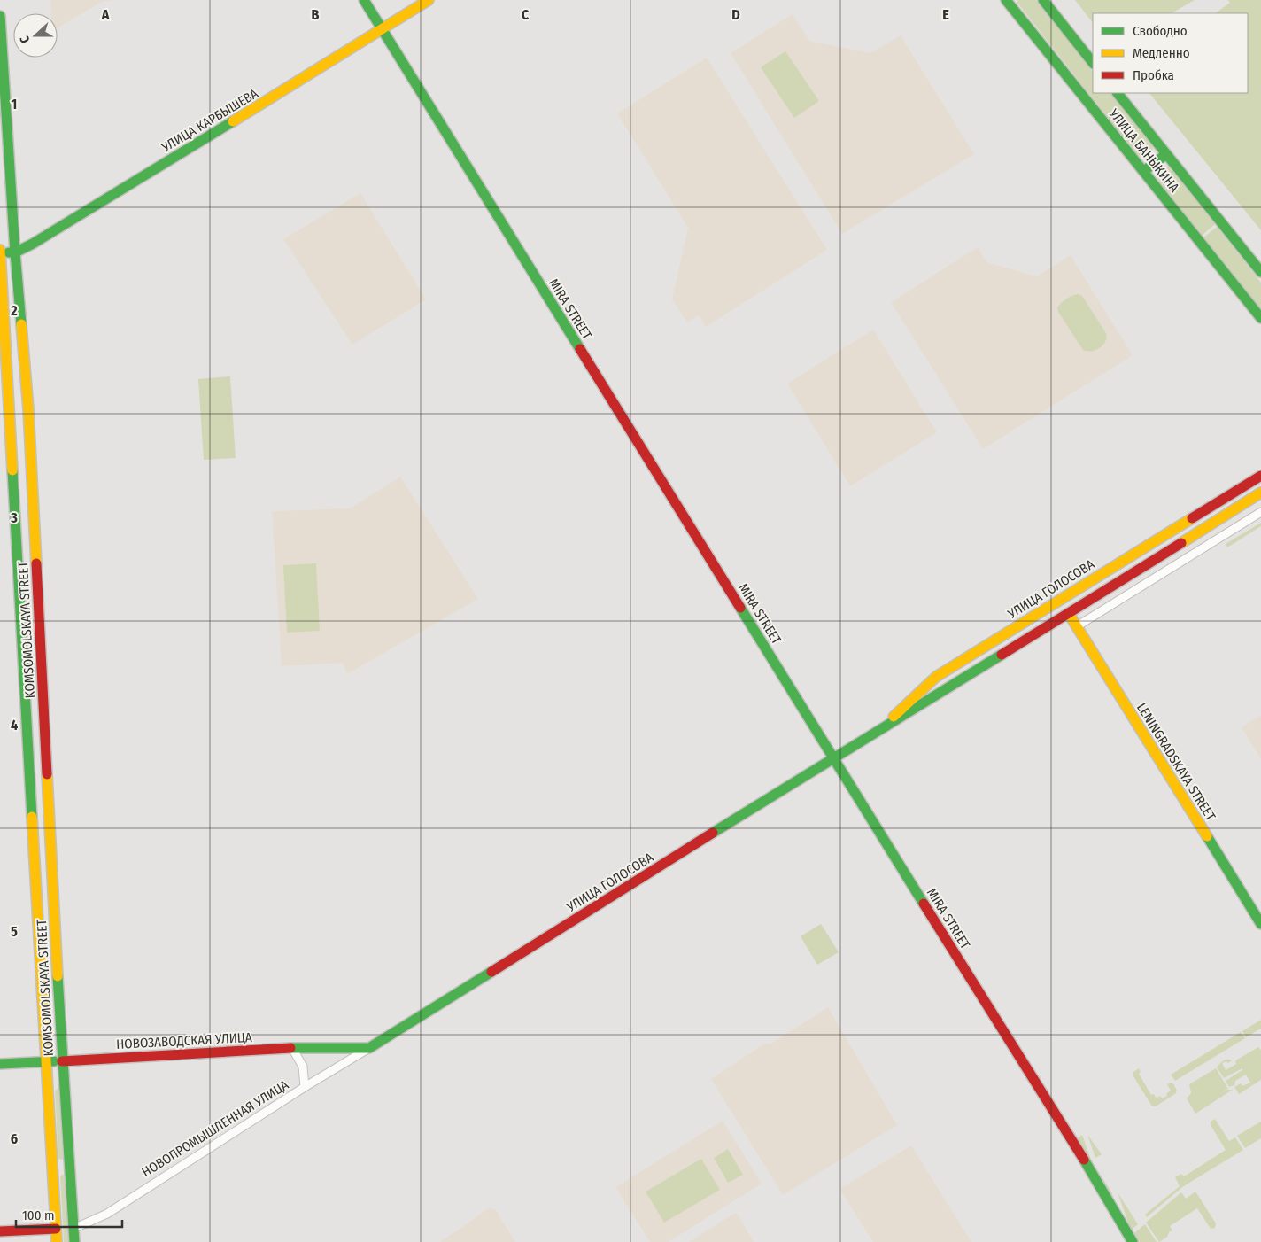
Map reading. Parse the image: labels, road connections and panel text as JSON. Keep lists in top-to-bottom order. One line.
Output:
{"streets":{"main road":["УЛИЦА КАРБЫШЕВА","УЛИЦА БАНЫКИНА","MIRA STREET","УЛИЦА ГОЛОСОВА","KOMSOMOLSKAYA STREET","LENINGRADSKAYA STREET","НОВОЗАВОДСКАЯ УЛИЦА"],"street":["НОВОПРОМЫШЛЕННАЯ УЛИЦА"]},"crossings":[["УЛИЦА КАРБЫШЕВА","MIRA STREET"],["УЛИЦА КАРБЫШЕВА","KOMSOMOLSKAYA STREET"],["MIRA STREET","УЛИЦА ГОЛОСОВА"],["УЛИЦА ГОЛОСОВА","LENINGRADSKAYA STREET"],["УЛИЦА ГОЛОСОВА","НОВОЗАВОДСКАЯ УЛИЦА"],["УЛИЦА ГОЛОСОВА","НОВОПРОМЫШЛЕННАЯ УЛИЦА"],["KOMSOMOLSKAYA STREET","НОВОЗАВОДСКАЯ УЛИЦА"],["KOMSOMOLSKAYA STREET","НОВОПРОМЫШЛЕННАЯ УЛИЦА"],["НОВОЗАВОДСКАЯ УЛИЦА","НОВОПРОМЫШЛЕННАЯ УЛИЦА"]],"legend":["Свободно","Медленно","Пробка"],"scale_bar":"100 m","north":"left","grid":{"columns":["A","B","C","D","E"],"rows":["1","2","3","4","5","6"]}}
